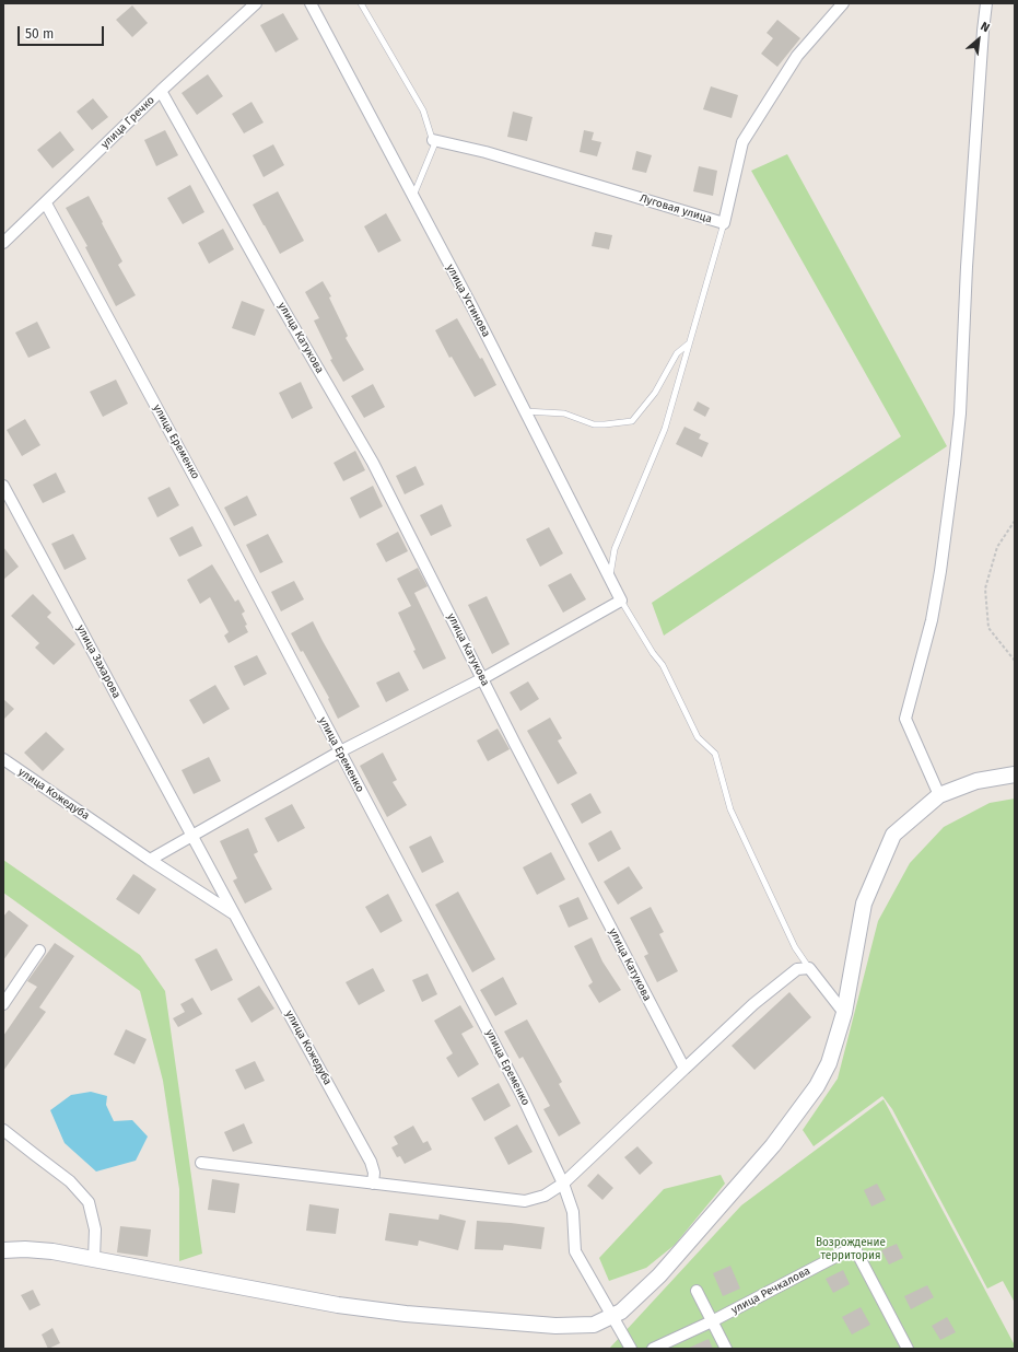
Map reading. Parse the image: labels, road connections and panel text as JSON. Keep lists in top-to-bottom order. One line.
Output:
{"streets":{"street":["улица Гречко","Луговая улица","улица Устинова","улица Катукова","улица Еременко","улица Захарова","улица Кожедуба","улица Речкалова"]},"crossings":[["улица Гречко","улица Катукова"],["улица Гречко","улица Еременко"],["улица Захарова","улица Кожедуба"]],"parks":["Возрождение территория"],"scale_bar":"50 m","north":"top right"}
